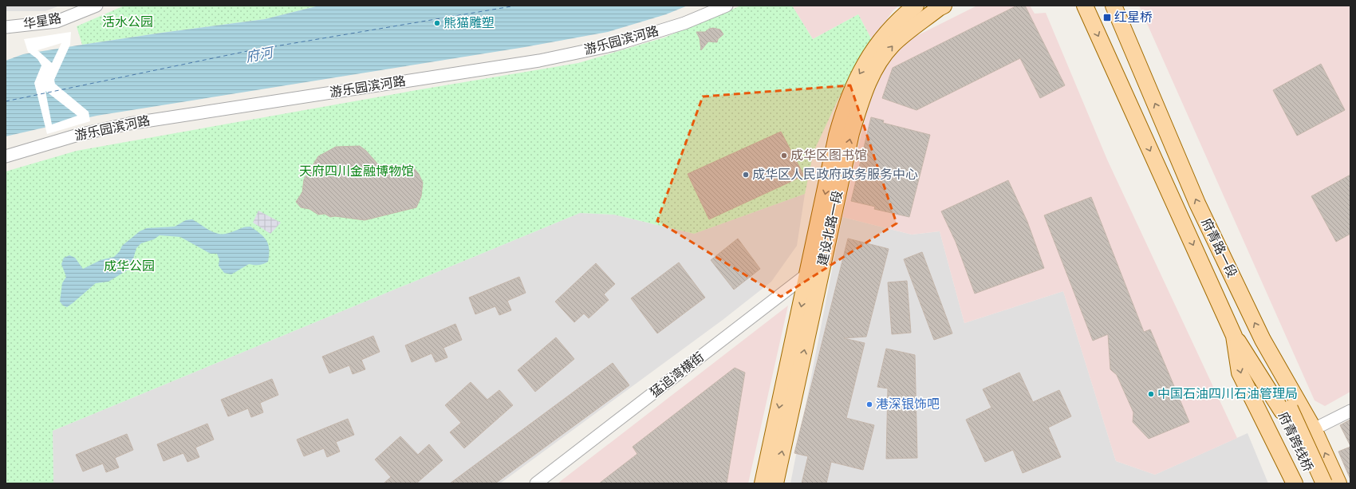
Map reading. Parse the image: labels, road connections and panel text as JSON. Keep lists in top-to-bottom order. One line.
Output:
{"streets":{"main road":["建设北路一段","府青路一段","府青跨线桥"],"street":["华星路","游乐园滨河路","猛追湾横街"]},"crossings":[["建设北路一段","猛追湾横街"],["府青路一段","府青跨线桥"]],"water":["府河"],"parks":["活水公园","天府四川金融博物馆","成华公园"],"places":{"transit":["红星桥"],"other":["熊猫雕塑","成华区图书馆","成华区人民政府政务服务中心","中国石油四川石油管理局","港深银饰吧"]}}
